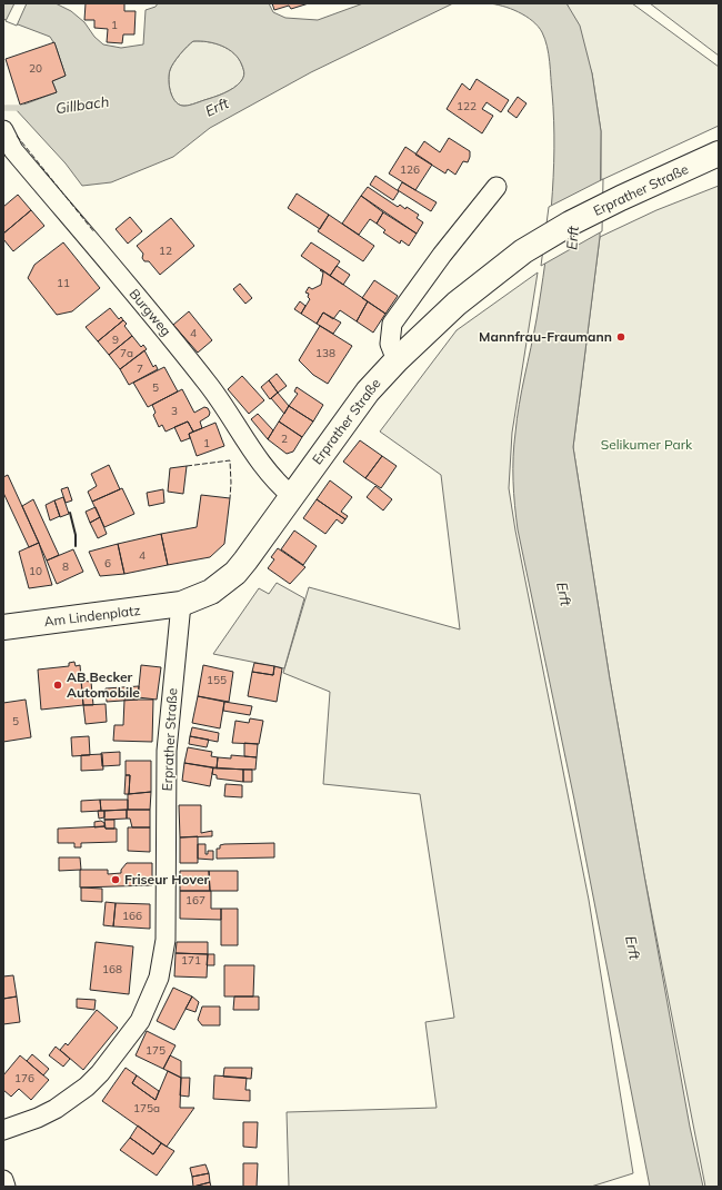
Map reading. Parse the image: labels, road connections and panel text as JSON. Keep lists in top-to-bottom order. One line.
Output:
{"streets":{"main road":["Erprather Straße","Am Lindenplatz"],"street":["Burgweg"]},"crossings":[["Erprather Straße","Burgweg"],["Erprather Straße","Am Lindenplatz"]],"water":["Gillbach","Erft"],"parks":["Selikumer Park"],"places":["Mannfrau-Fraumann","AB Becker Automobile","Friseur Hover"],"house_numbers":["1","20","122","126","12","11","4","9","7a","138","7","5","3","2","1","4","6","8","10","155","5","167","166","171","168","175","176","175a"]}
